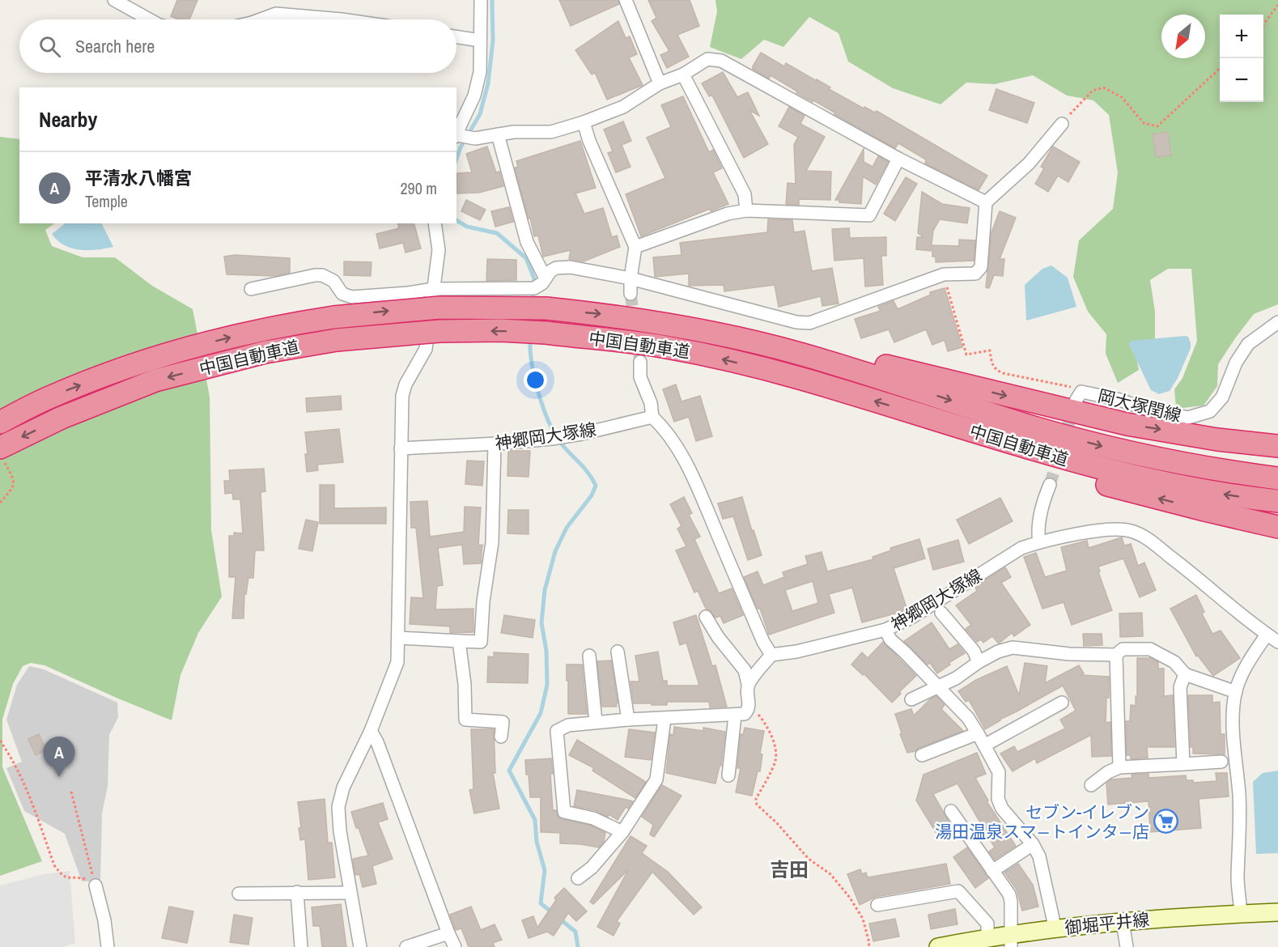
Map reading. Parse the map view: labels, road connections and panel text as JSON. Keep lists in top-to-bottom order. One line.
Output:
{"streets":{"highway":["中国自動車道"],"street":["岡大塚閏線","神郷岡大塚線","御堀平井線"]},"districts":["吉田"],"places":{"supermarket":["セブン-イレブン 湯田温泉スマ―トインタ―店"]},"north":"bottom left","page":{"map_buttons":["+","−"],"search":"Search here","heading":"Nearby","list":[{"mark":"A","name":"平清水八幡宮","note":"Temple","value":"290 m"}],"pins":"A"}}
